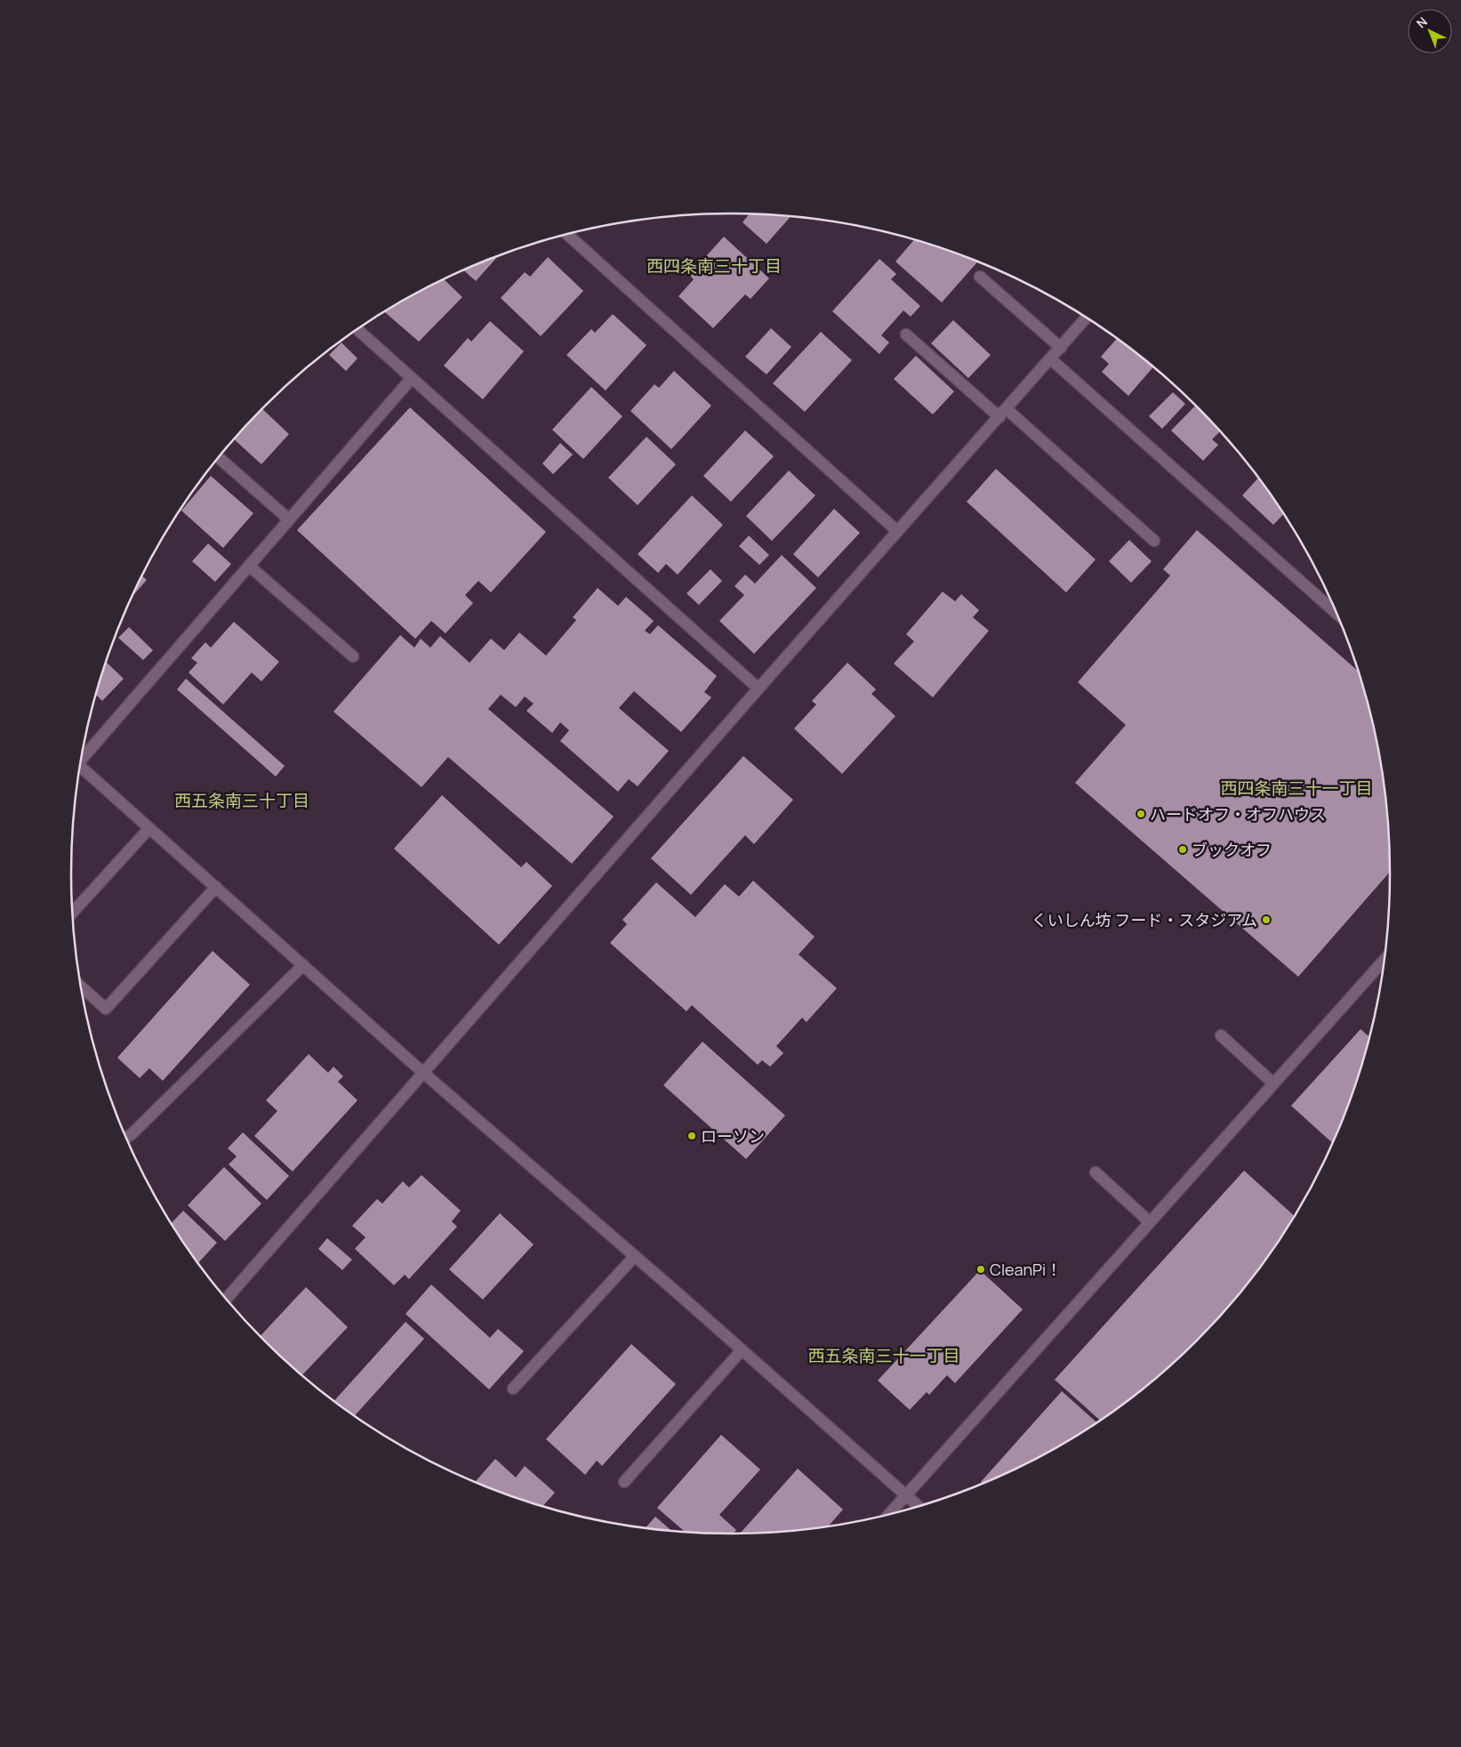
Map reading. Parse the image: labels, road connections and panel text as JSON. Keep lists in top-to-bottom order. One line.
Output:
{"districts":["西四条南三十丁目","西四条南三十一丁目","西五条南三十丁目","西五条南三十一丁目"],"places":["ハードオフ・オフハウス","ブックオフ","くいしん坊 フード・スタジアム","ローソン","CleanPi！"],"north":"top left"}
